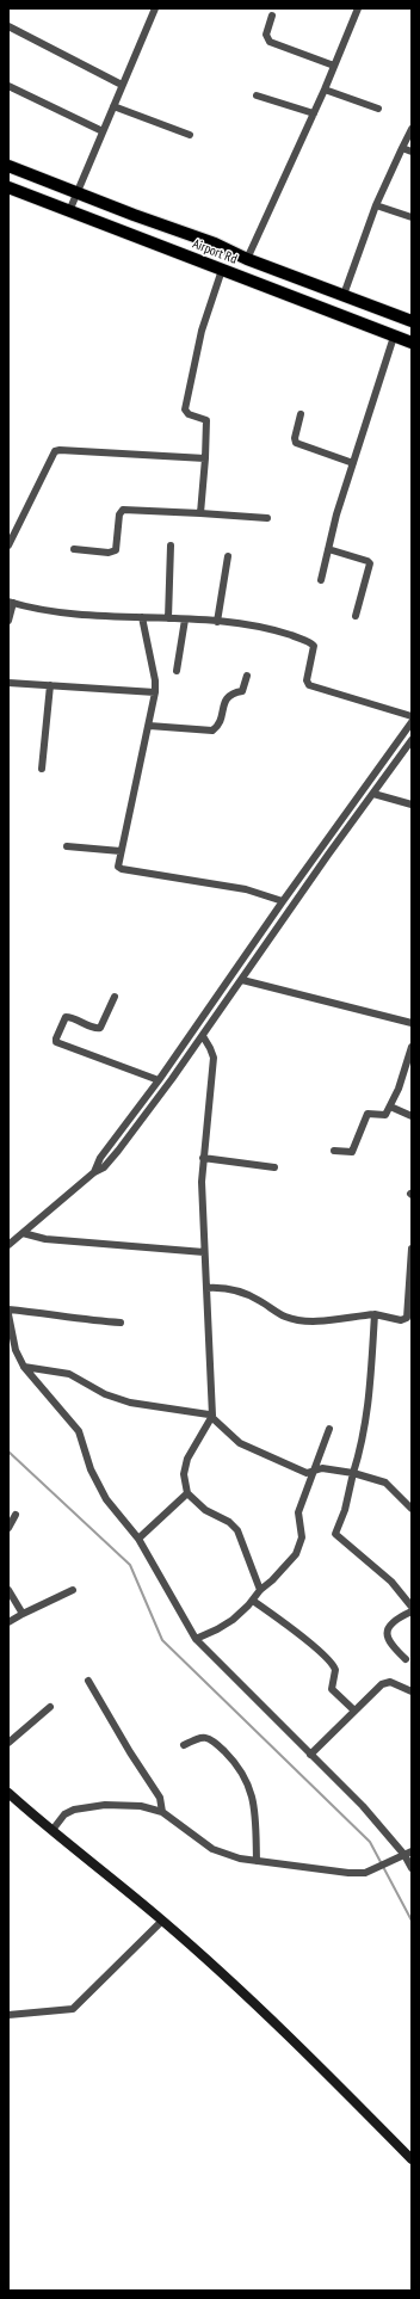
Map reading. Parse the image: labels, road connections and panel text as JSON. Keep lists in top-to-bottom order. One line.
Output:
{"streets":{"main road":["Airport Rd"]}}
